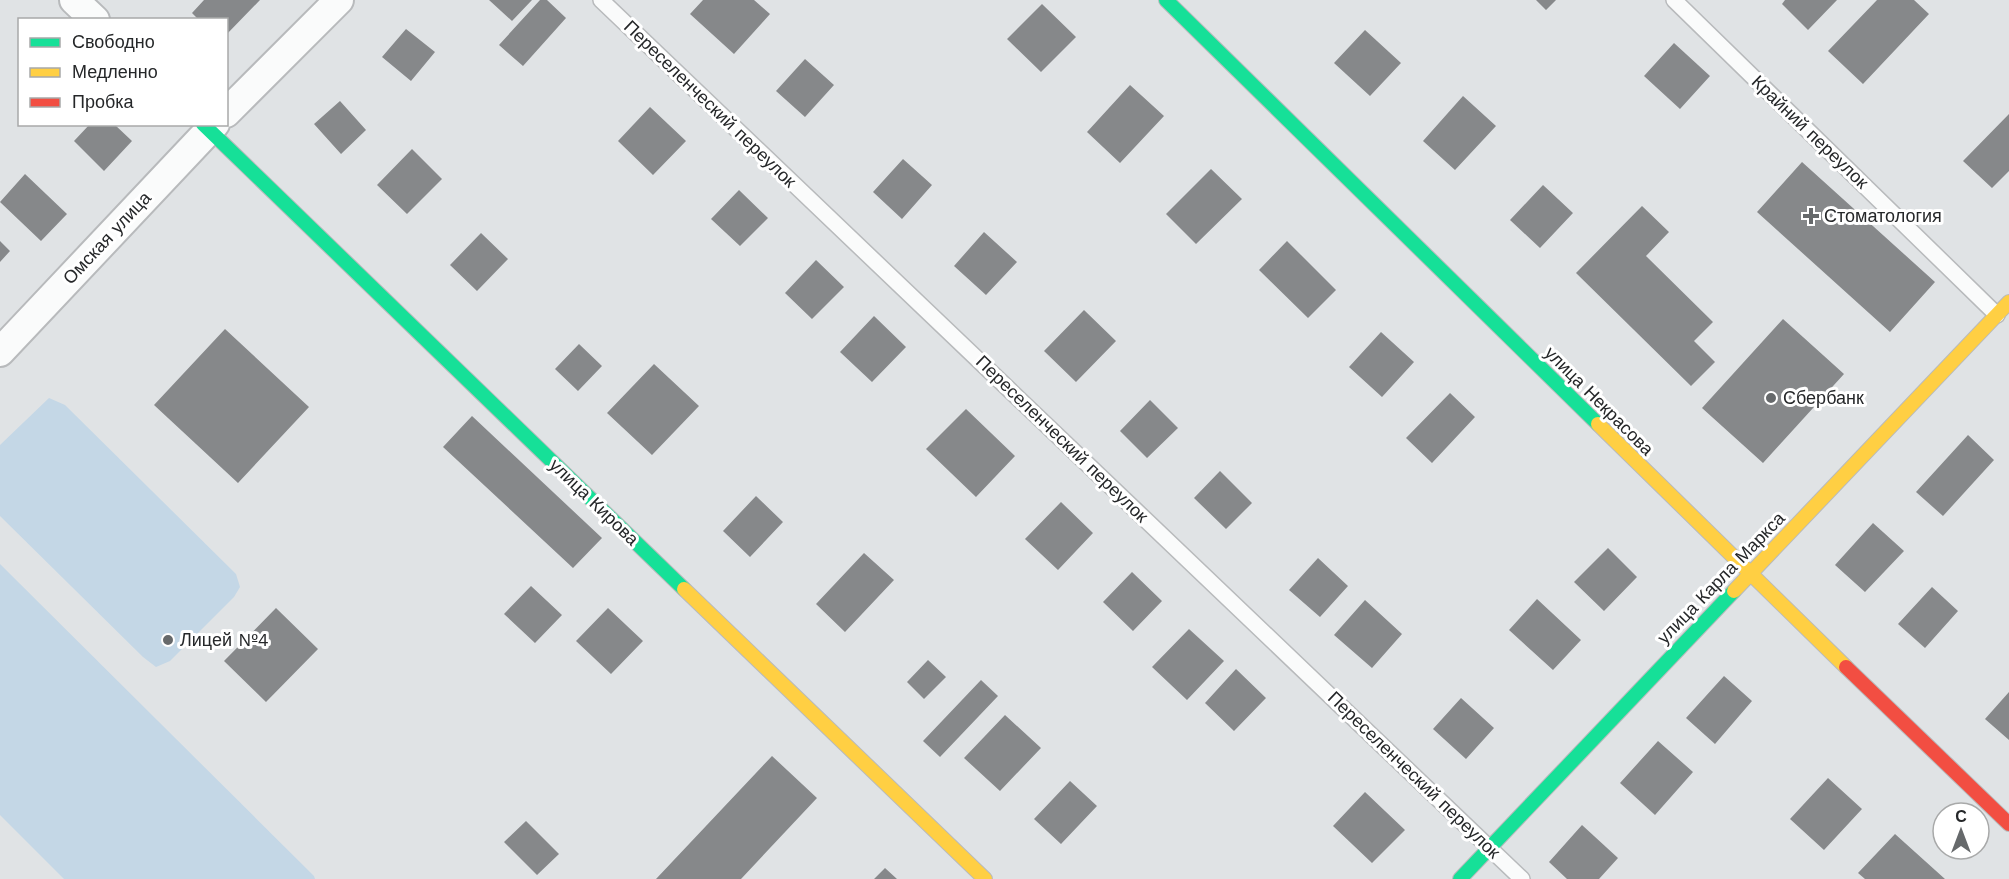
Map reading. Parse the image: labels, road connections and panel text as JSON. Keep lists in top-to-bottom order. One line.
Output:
{"streets":{"street":["Омская улица","улица Некрасова","улица Кирова","улица Карла Маркса"],"lane":["Переселенческий переулок","Крайний переулок"]},"crossings":[["Переселенческий переулок","улица Карла Маркса"],["Крайний переулок","улица Карла Маркса"],["улица Некрасова","улица Карла Маркса"]],"places":{"health":["Стоматология"],"other":["Сбербанк","Лицей №4"]},"legend":["Свободно","Медленно","Пробка"],"north":"top"}
